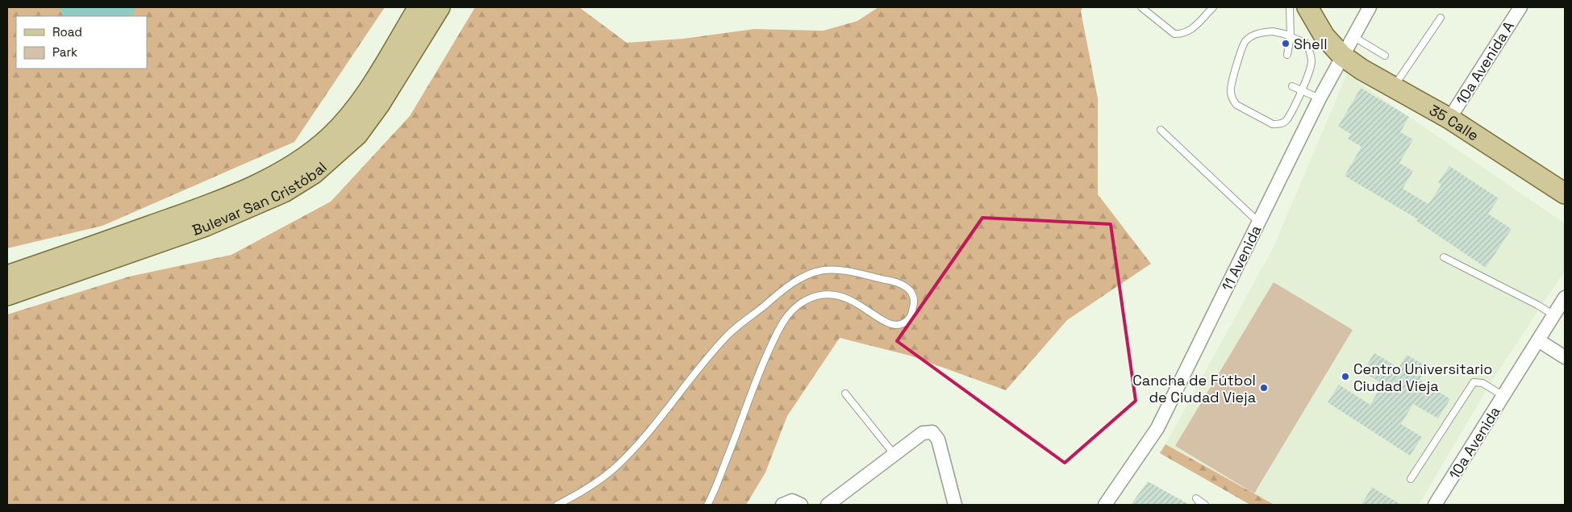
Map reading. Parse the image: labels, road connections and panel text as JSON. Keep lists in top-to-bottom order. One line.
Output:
{"streets":{"main road":["35 Calle","Bulevar San Cristóbal"],"street":["10a Avenida A","11 Avenida","10a Avenida"]},"crossings":[["10a Avenida A","35 Calle"],["35 Calle","11 Avenida"]],"places":["Shell","Centro Universitario Ciudad Vieja","Cancha de Fútbol de Ciudad Vieja"],"legend":["Road","Park"]}
